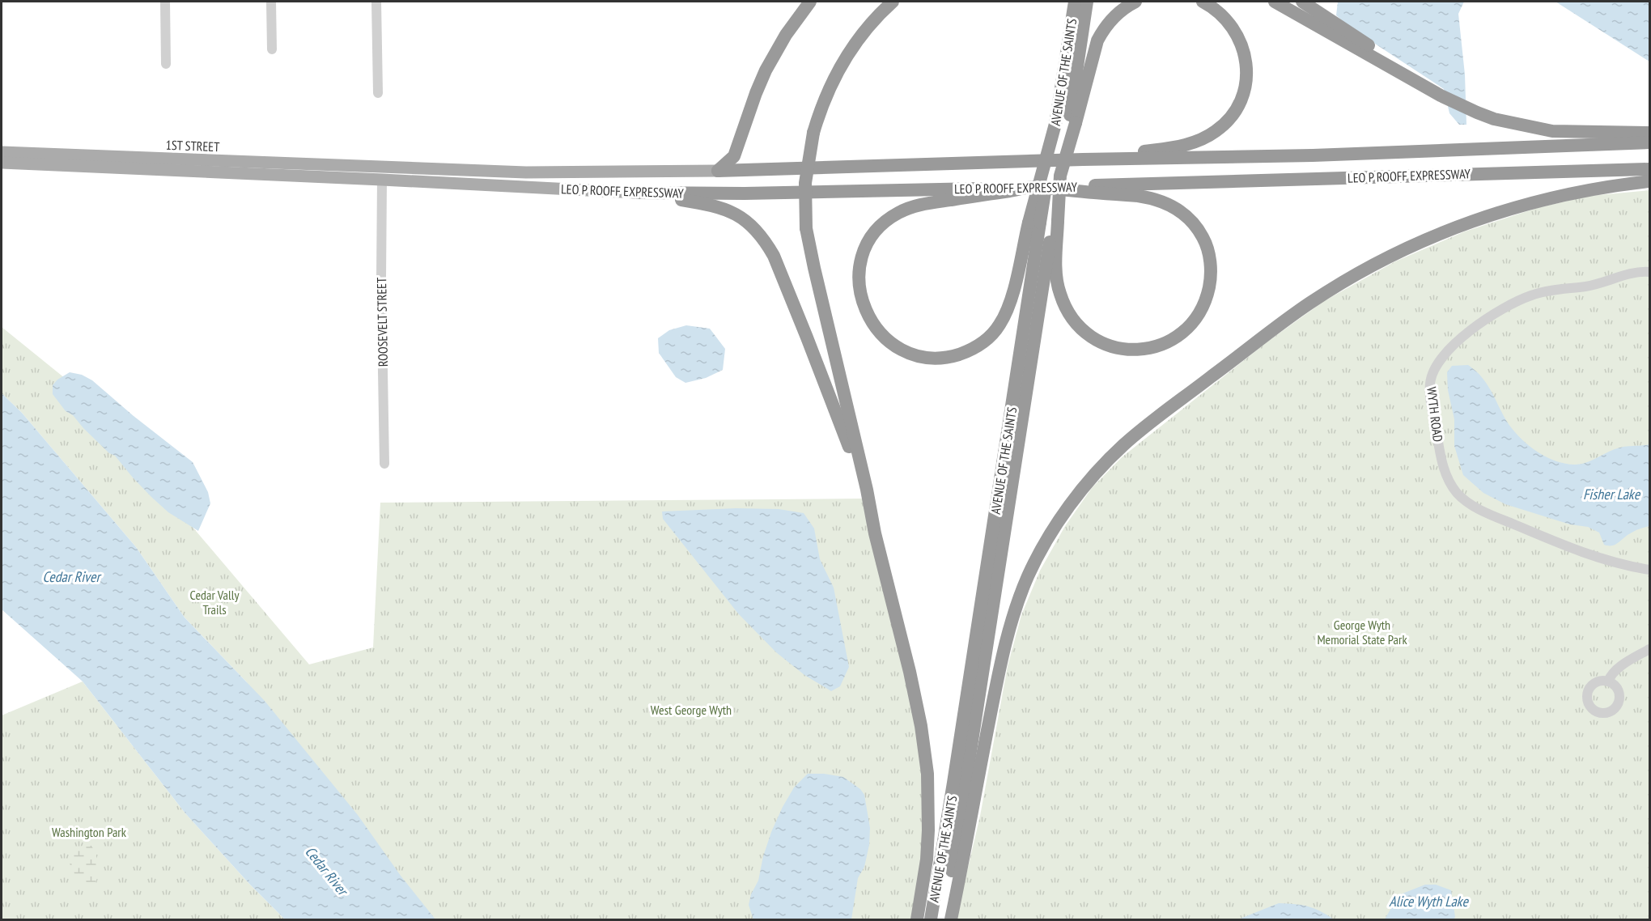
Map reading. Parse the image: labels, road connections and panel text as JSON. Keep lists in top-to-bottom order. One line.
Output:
{"streets":{"highway":["AVENUE OF THE SAINTS","LEO P ROOFF EXPRESSWAY"],"main road":["1ST STREET"],"street":["ROOSEVELT STREET","WYTH ROAD"]},"crossings":[["1ST STREET","LEO P ROOFF EXPRESSWAY"],["1ST STREET","ROOSEVELT STREET"],["LEO P ROOFF EXPRESSWAY","ROOSEVELT STREET"]],"water":["Fisher Lake","Cedar River","Alice Wyth Lake"],"parks":["Cedar Vally Trails","George Wyth Memorial State Park","West George Wyth","Washington Park"]}
